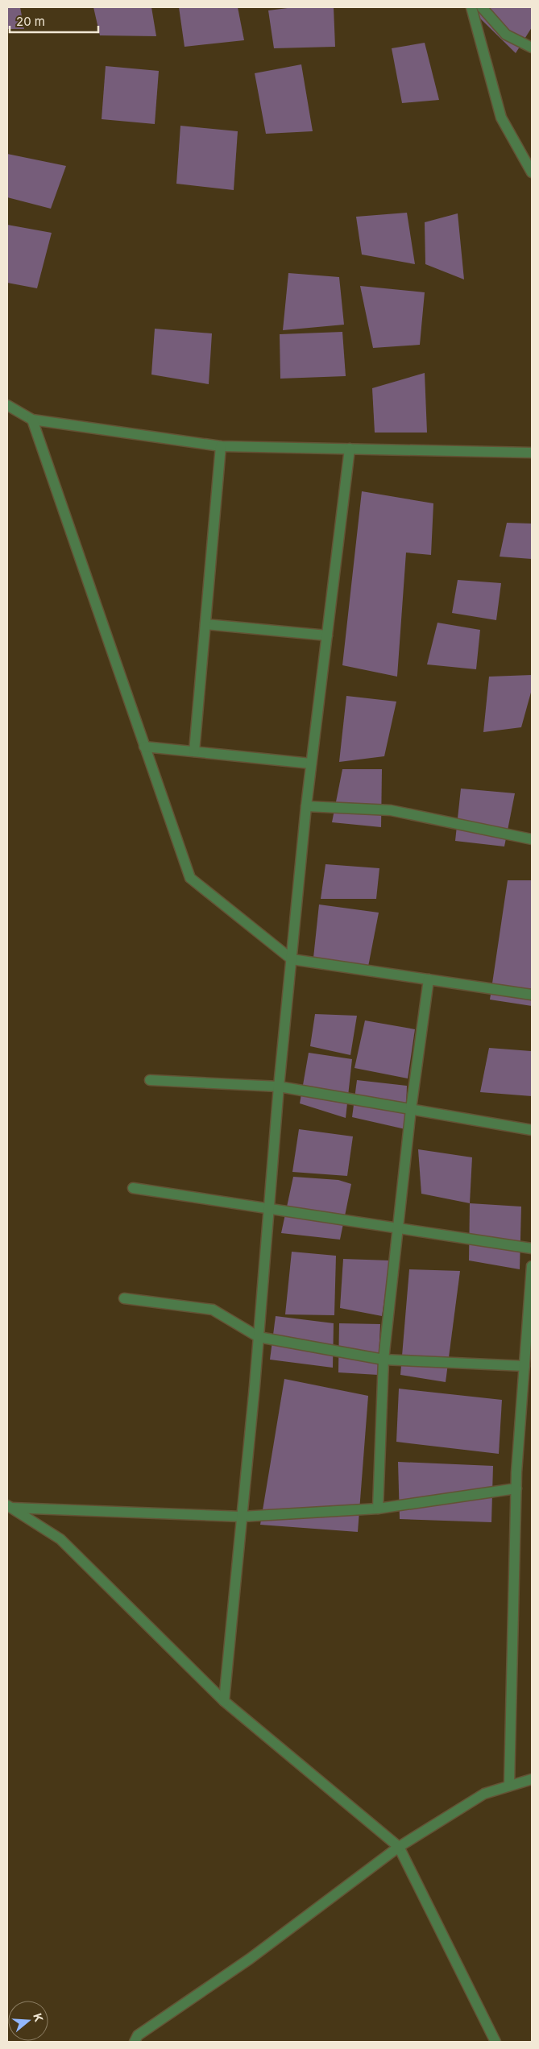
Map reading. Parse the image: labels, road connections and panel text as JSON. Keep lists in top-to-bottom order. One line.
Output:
{"scale_bar":"20 m","north":"right"}
